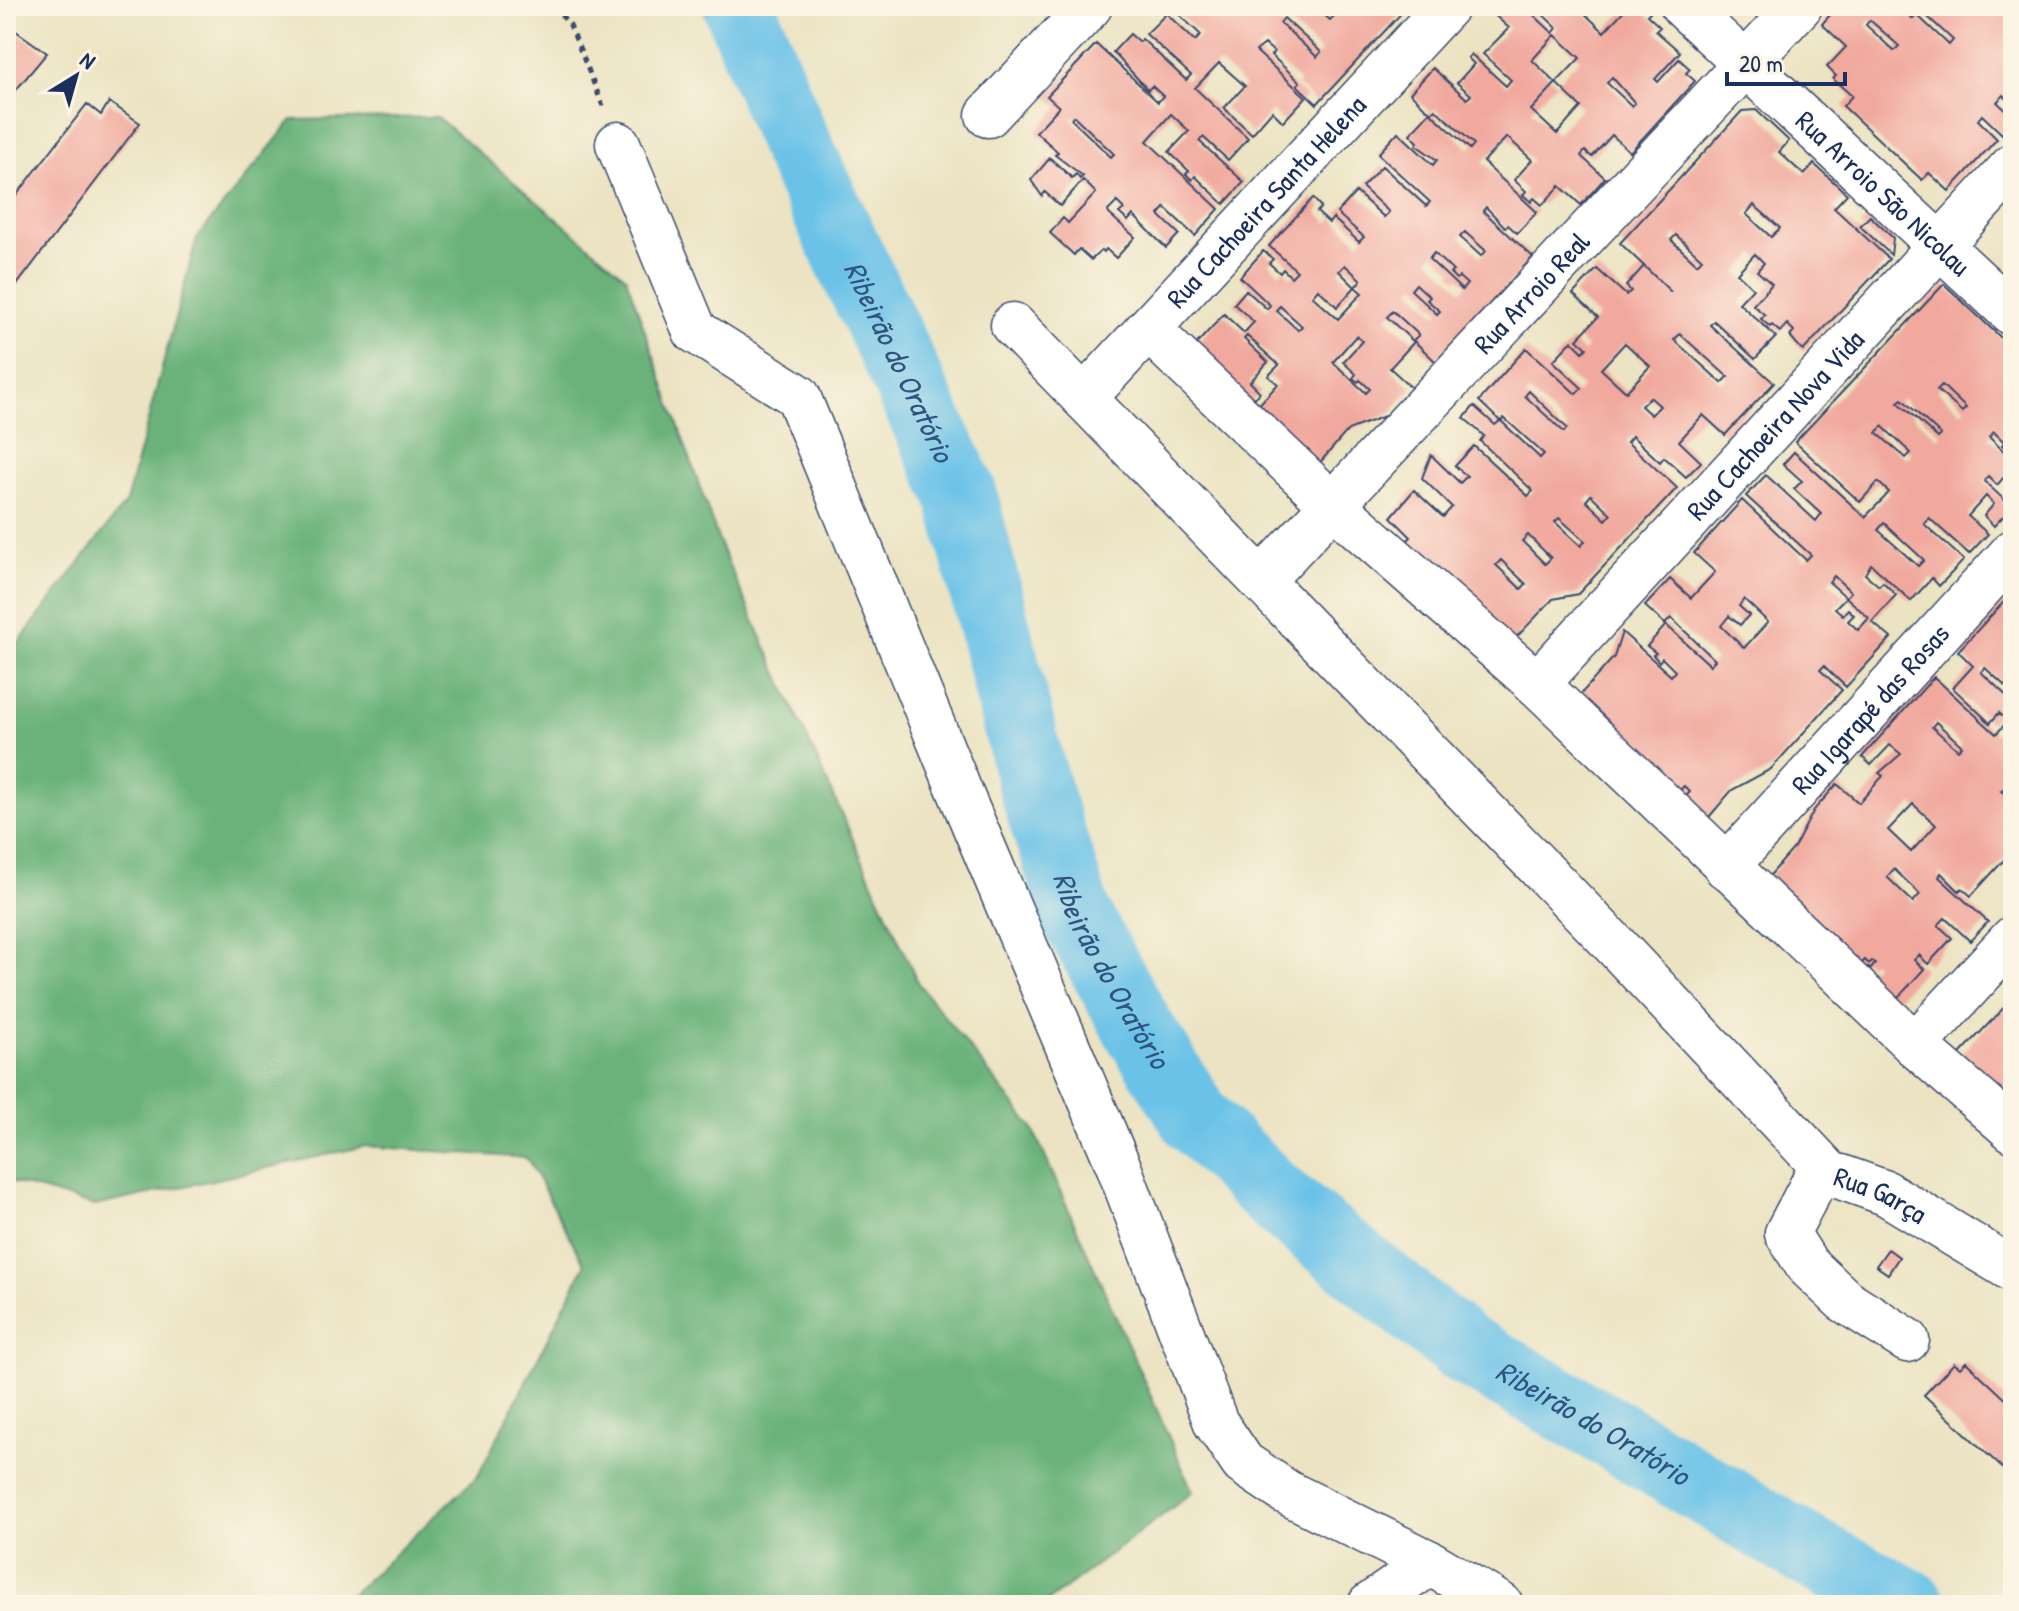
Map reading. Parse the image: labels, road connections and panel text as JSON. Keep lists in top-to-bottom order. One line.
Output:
{"streets":{"street":["Rua Arroio São Nicolau","Rua Cachoeira Santa Helena","Rua Arroio Real","Rua Cachoeira Nova Vida","Rua Igarapé das Rosas","Rua Garça"]},"crossings":[["Rua Arroio São Nicolau","Rua Arroio Real"],["Rua Arroio São Nicolau","Rua Cachoeira Nova Vida"]],"water":["Ribeirão do Oratório"],"scale_bar":"20 m","north":"top right"}
